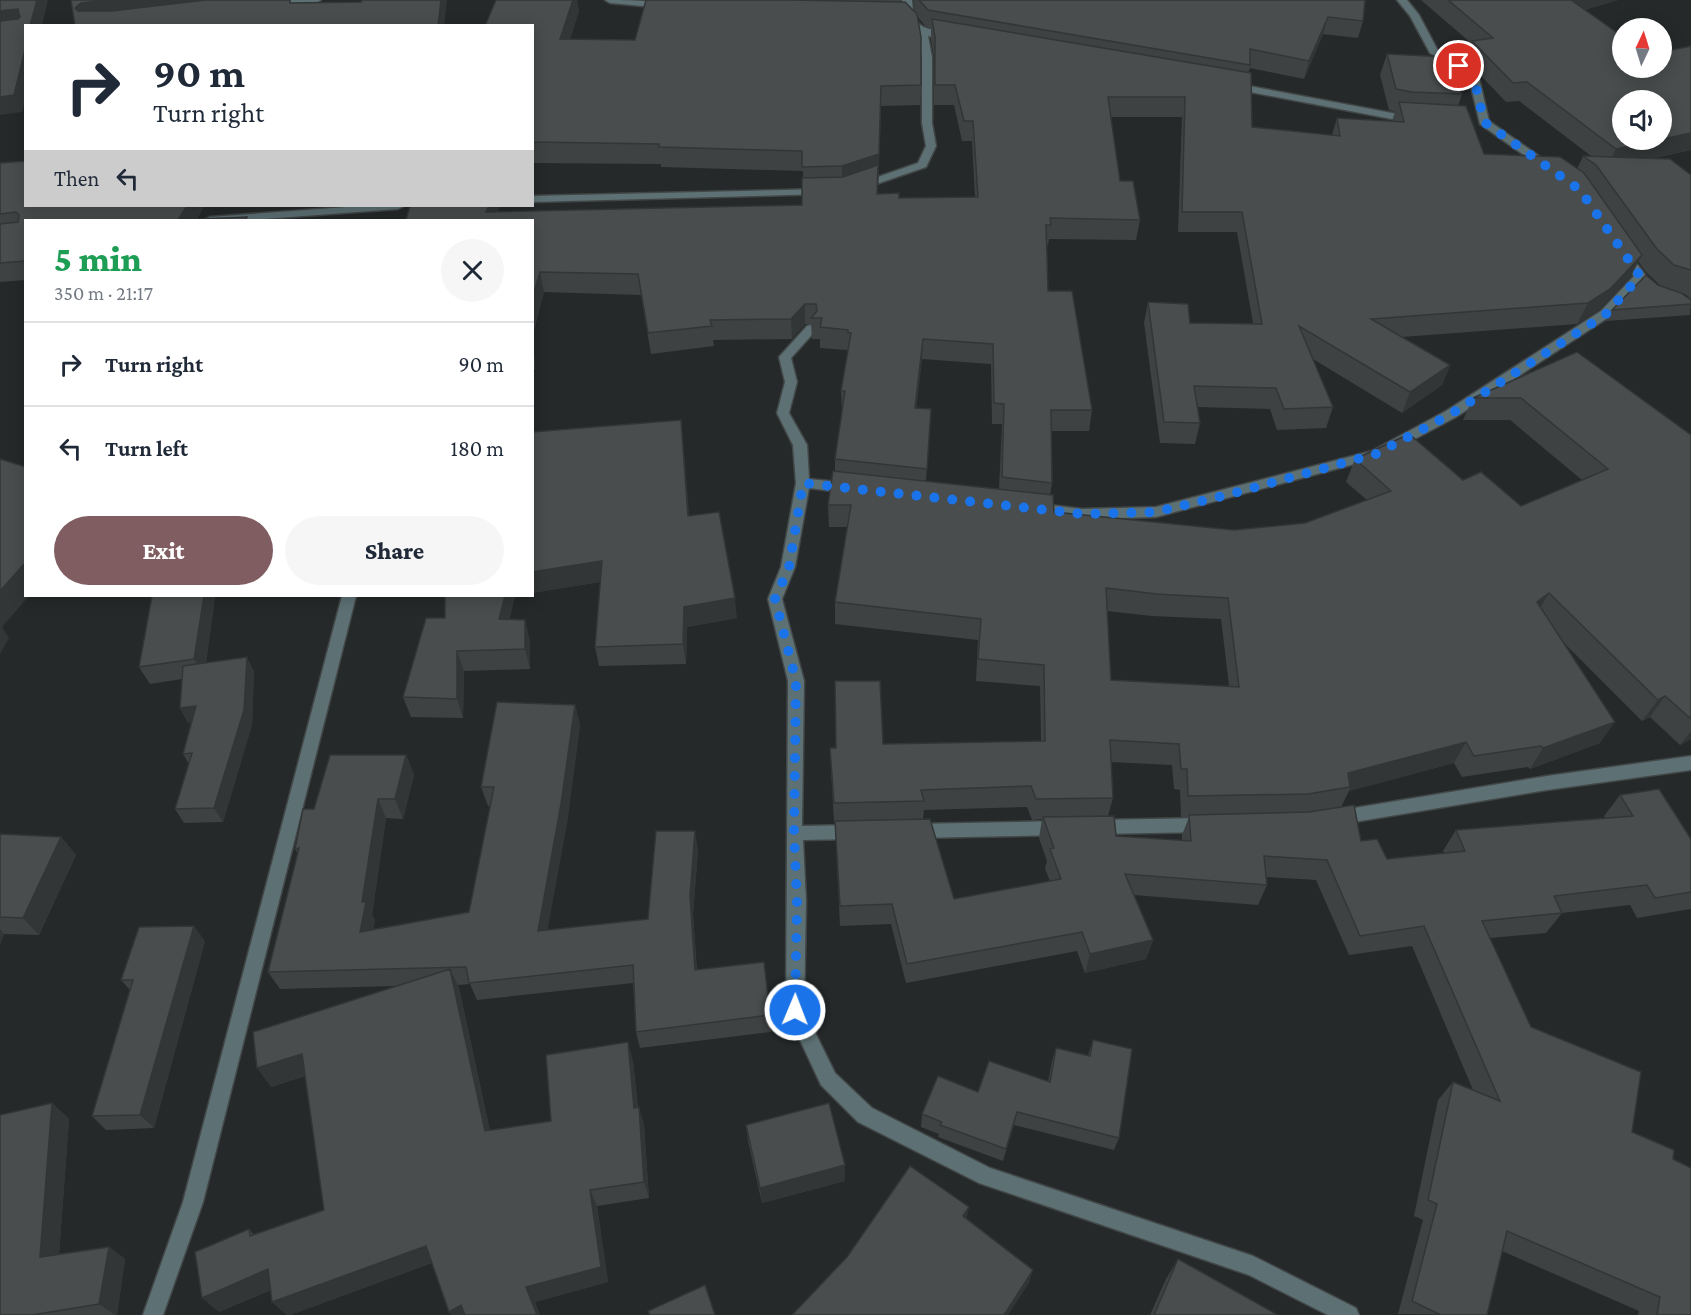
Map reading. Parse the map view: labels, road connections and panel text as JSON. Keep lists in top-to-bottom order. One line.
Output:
{"north":"top","page":{"turn":["90 m","Turn right"],"then":"Then","heading":["5 min","350 m · 21:17"],"list":[{"name":"Turn right","value":"90 m"},{"name":"Turn left","value":"180 m"}],"buttons":["Exit","Share"]}}
